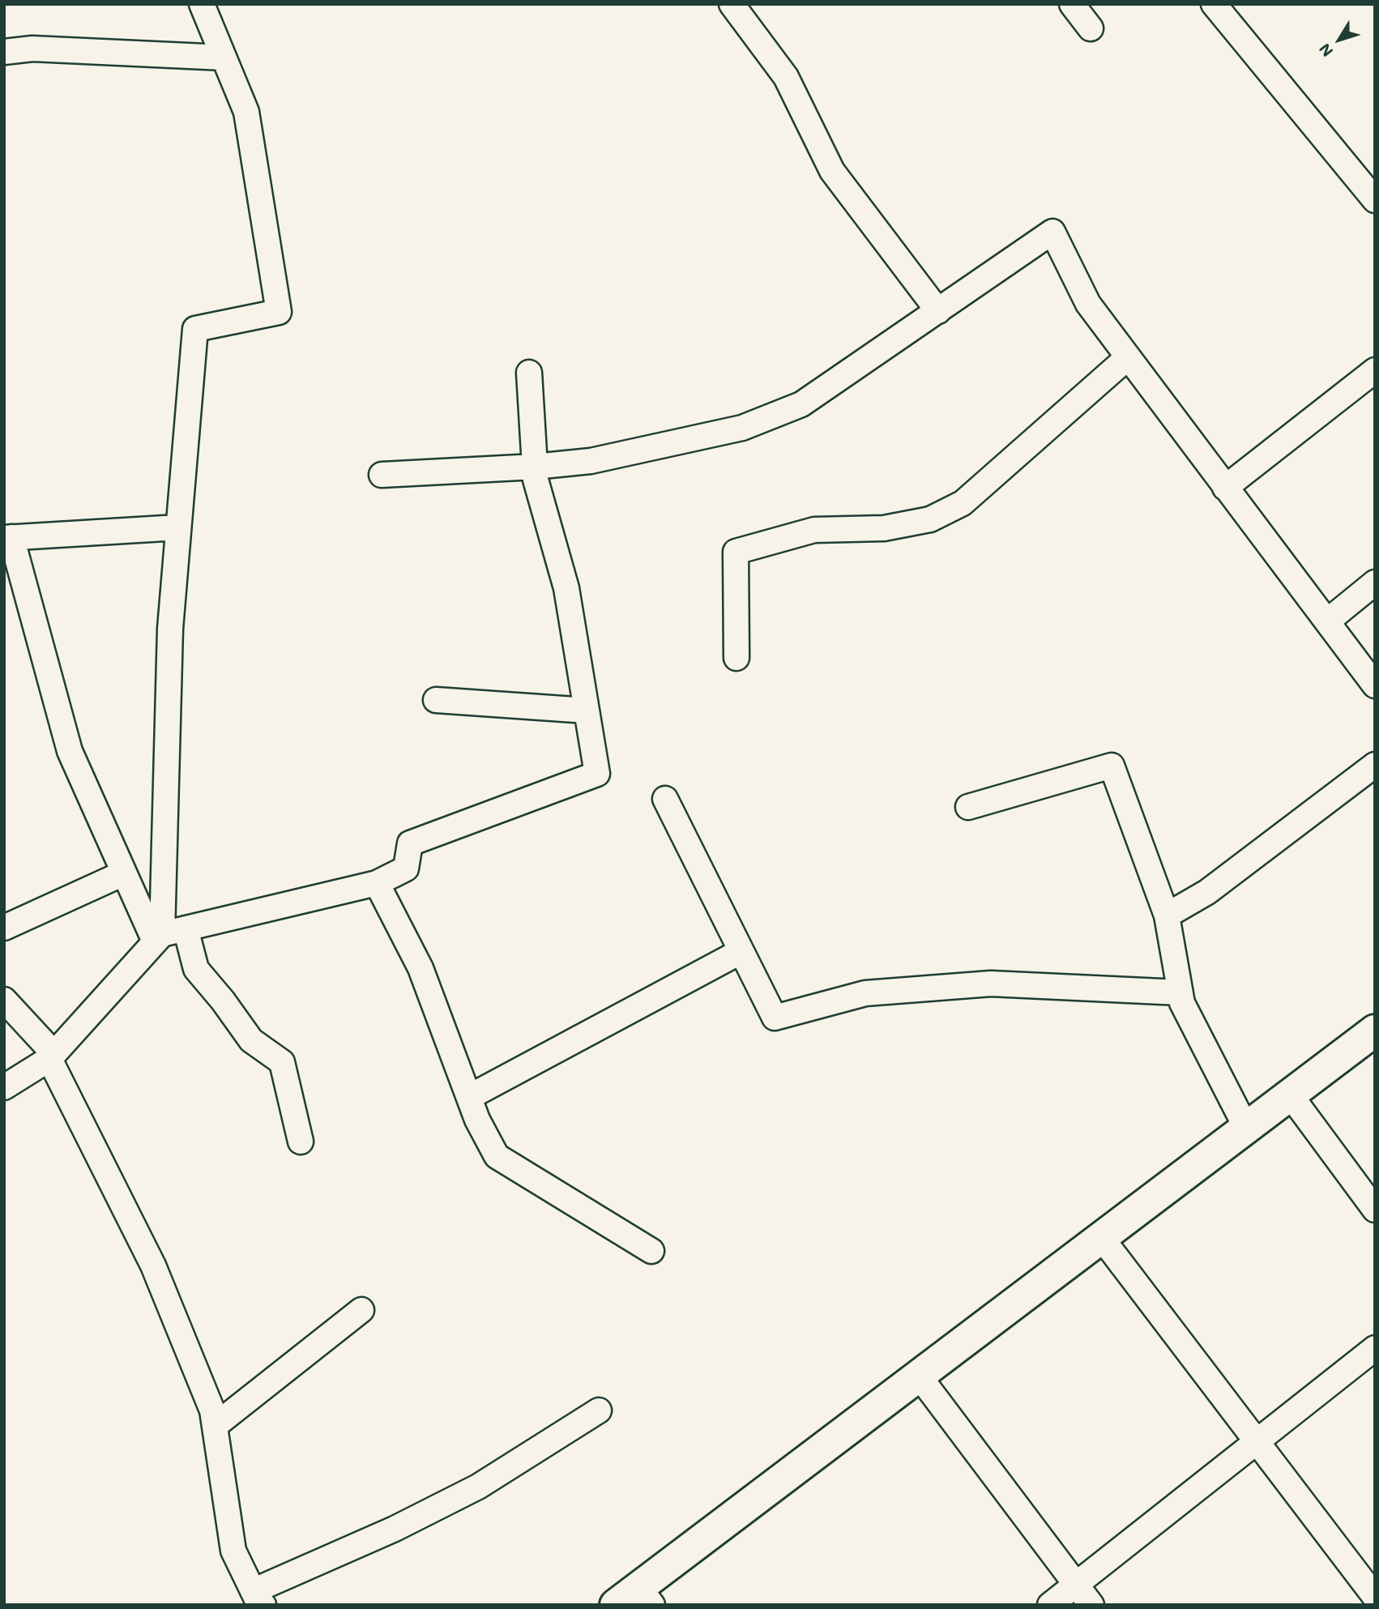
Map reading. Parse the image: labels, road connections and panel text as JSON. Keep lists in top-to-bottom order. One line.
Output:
{"north":"bottom left"}
